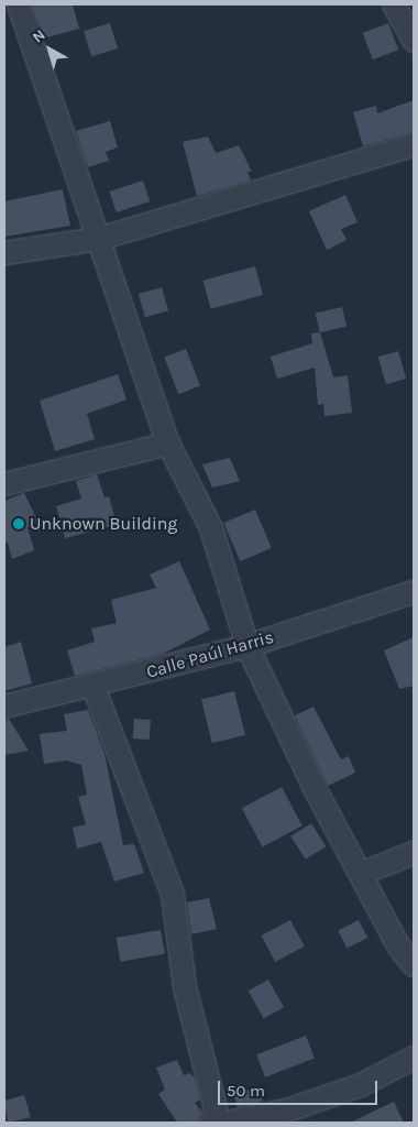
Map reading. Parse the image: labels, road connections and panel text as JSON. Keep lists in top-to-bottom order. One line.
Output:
{"streets":{"street":["Calle Paúl Harris"]},"places":["Unknown Building"],"scale_bar":"50 m","north":"top left"}
